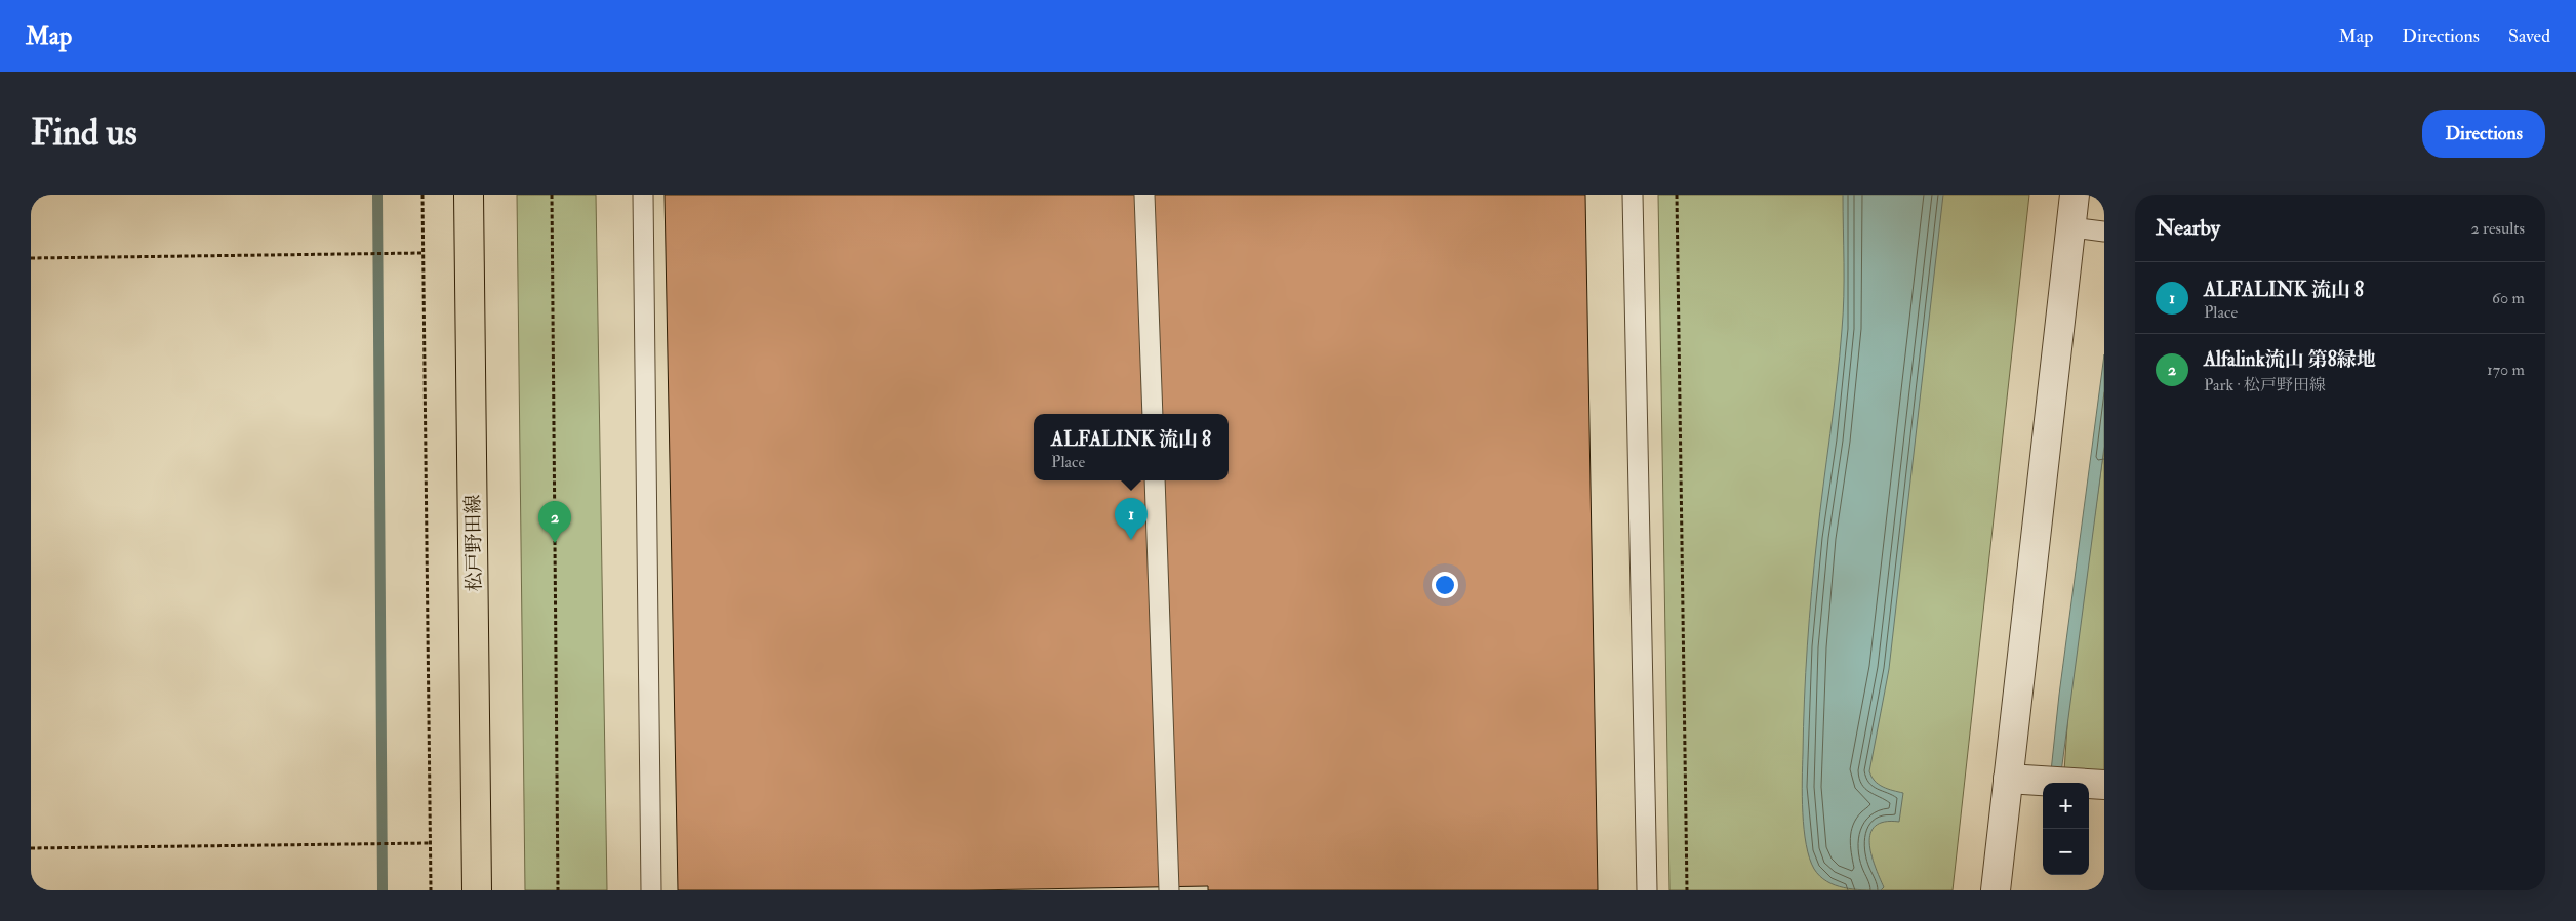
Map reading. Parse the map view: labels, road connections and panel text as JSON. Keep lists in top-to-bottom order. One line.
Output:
{"streets":{"main road":["松戸野田線"]},"page":{"header":"Map","nav":["Map","Directions","Saved"],"buttons":"Directions","title":"Find us","heading":["Nearby","2 results"],"list":[{"mark":"1","name":"ALFALINK 流山 8","note":"Place","value":"60 m"},{"mark":"2","name":"Alfalink流山 第8緑地","note":"Park · 松戸野田線","value":"170 m"}],"popup":["ALFALINK 流山 8","Place"],"pins":["1","2"],"map_buttons":["+","−"]}}
